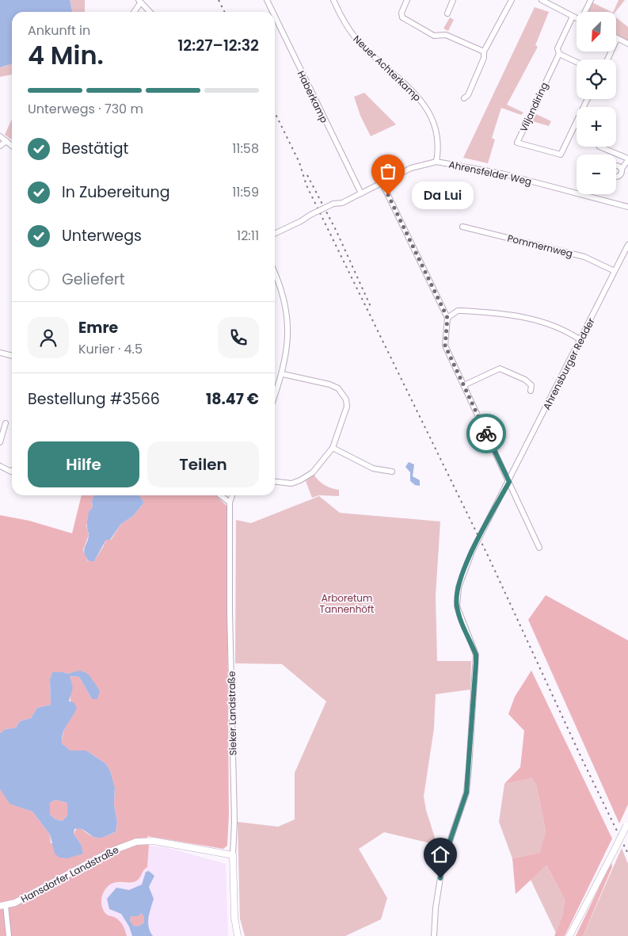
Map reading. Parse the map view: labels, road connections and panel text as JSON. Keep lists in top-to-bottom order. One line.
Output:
{"streets":{"main road":["Sieker Landstraße","Hansdorfer Landstraße"],"street":["Neuer Achterkamp","Haberkamp","Viljandiring","Ahrensfelder Weg","Pommernweg","Ahrensburger Redder"]},"crossings":[["Neuer Achterkamp","Ahrensfelder Weg"],["Haberkamp","Ahrensfelder Weg"],["Pommernweg","Ahrensburger Redder"],["Sieker Landstraße","Hansdorfer Landstraße"]],"parks":["Arboretum Tannenhöft"],"places":["Da Lui"],"north":"bottom left","page":{"map_buttons":["+","−"],"heading":["4 Min.","Ankunft in","12:27–12:32"],"panel":["Emre","Kurier · 4.5","Bestellung #3566","18.47 €"],"bar":"Unterwegs · 730 m","list":[["Bestätigt","11:58"],["In Zubereitung","11:59"],["Unterwegs","12:11"],"Geliefert"],"bubble":"Da Lui","buttons":["Hilfe","Teilen"]}}
